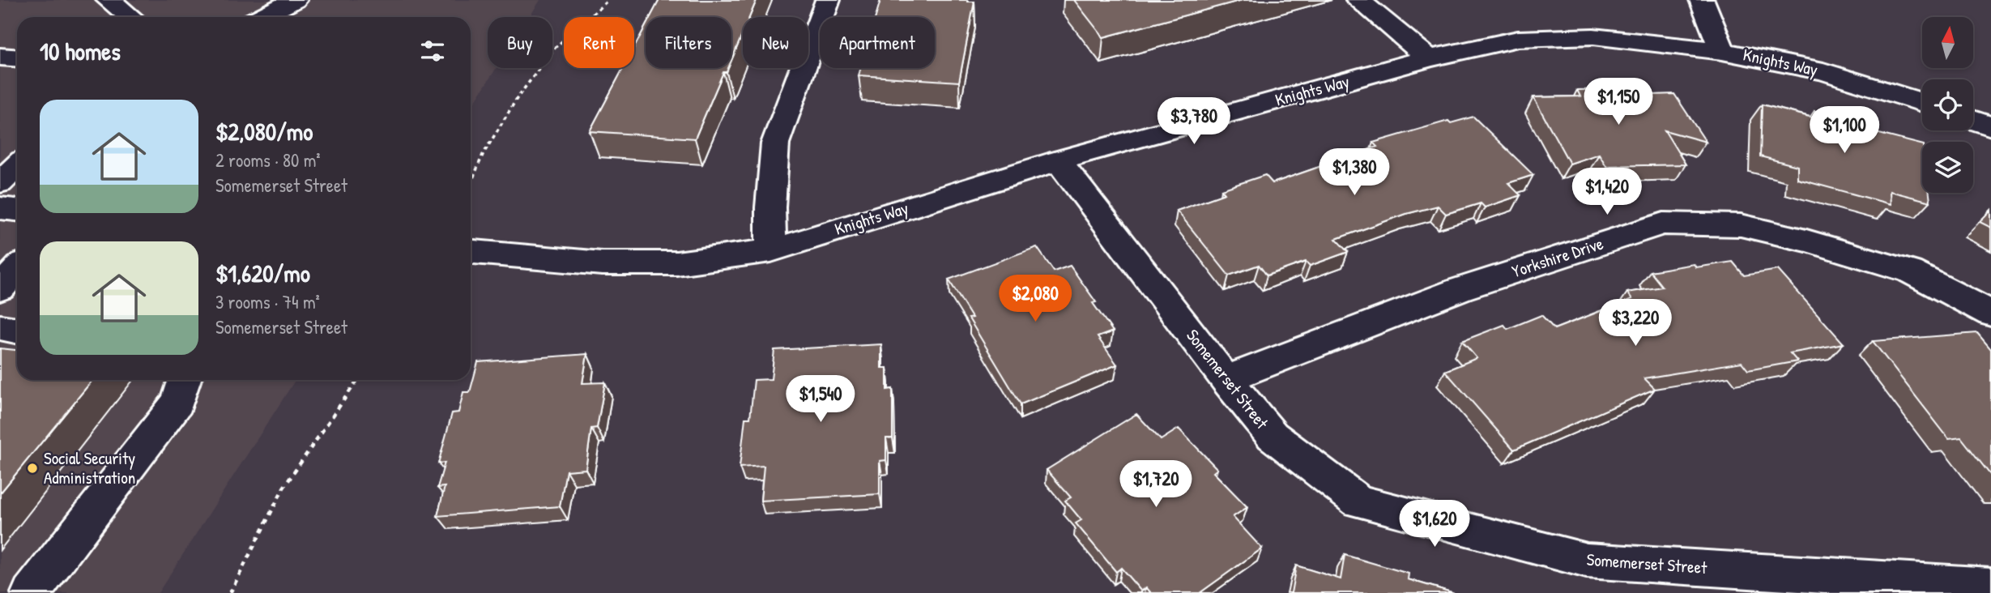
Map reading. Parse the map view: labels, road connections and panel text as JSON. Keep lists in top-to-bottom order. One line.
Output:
{"streets":{"street":["Knights Way","Yorkshire Drive","Somemerset Street"]},"crossings":[["Knights Way","Somemerset Street"],["Yorkshire Drive","Somemerset Street"]],"places":["Social Security Administration"],"north":"top","page":{"chip":["Buy","Rent","Filters","New","Apartment"],"heading":"10 homes","price":["$1,150","$3,780","$1,100","$1,380","$1,420","$2,080","$3,220","$1,540","$1,720","$1,620"],"list":[{"name":"$2,080/mo","note":"2 rooms · 80 m² · Somemerset Street"},{"name":"$1,620/mo","note":"3 rooms · 74 m² · Somemerset Street"}]}}
